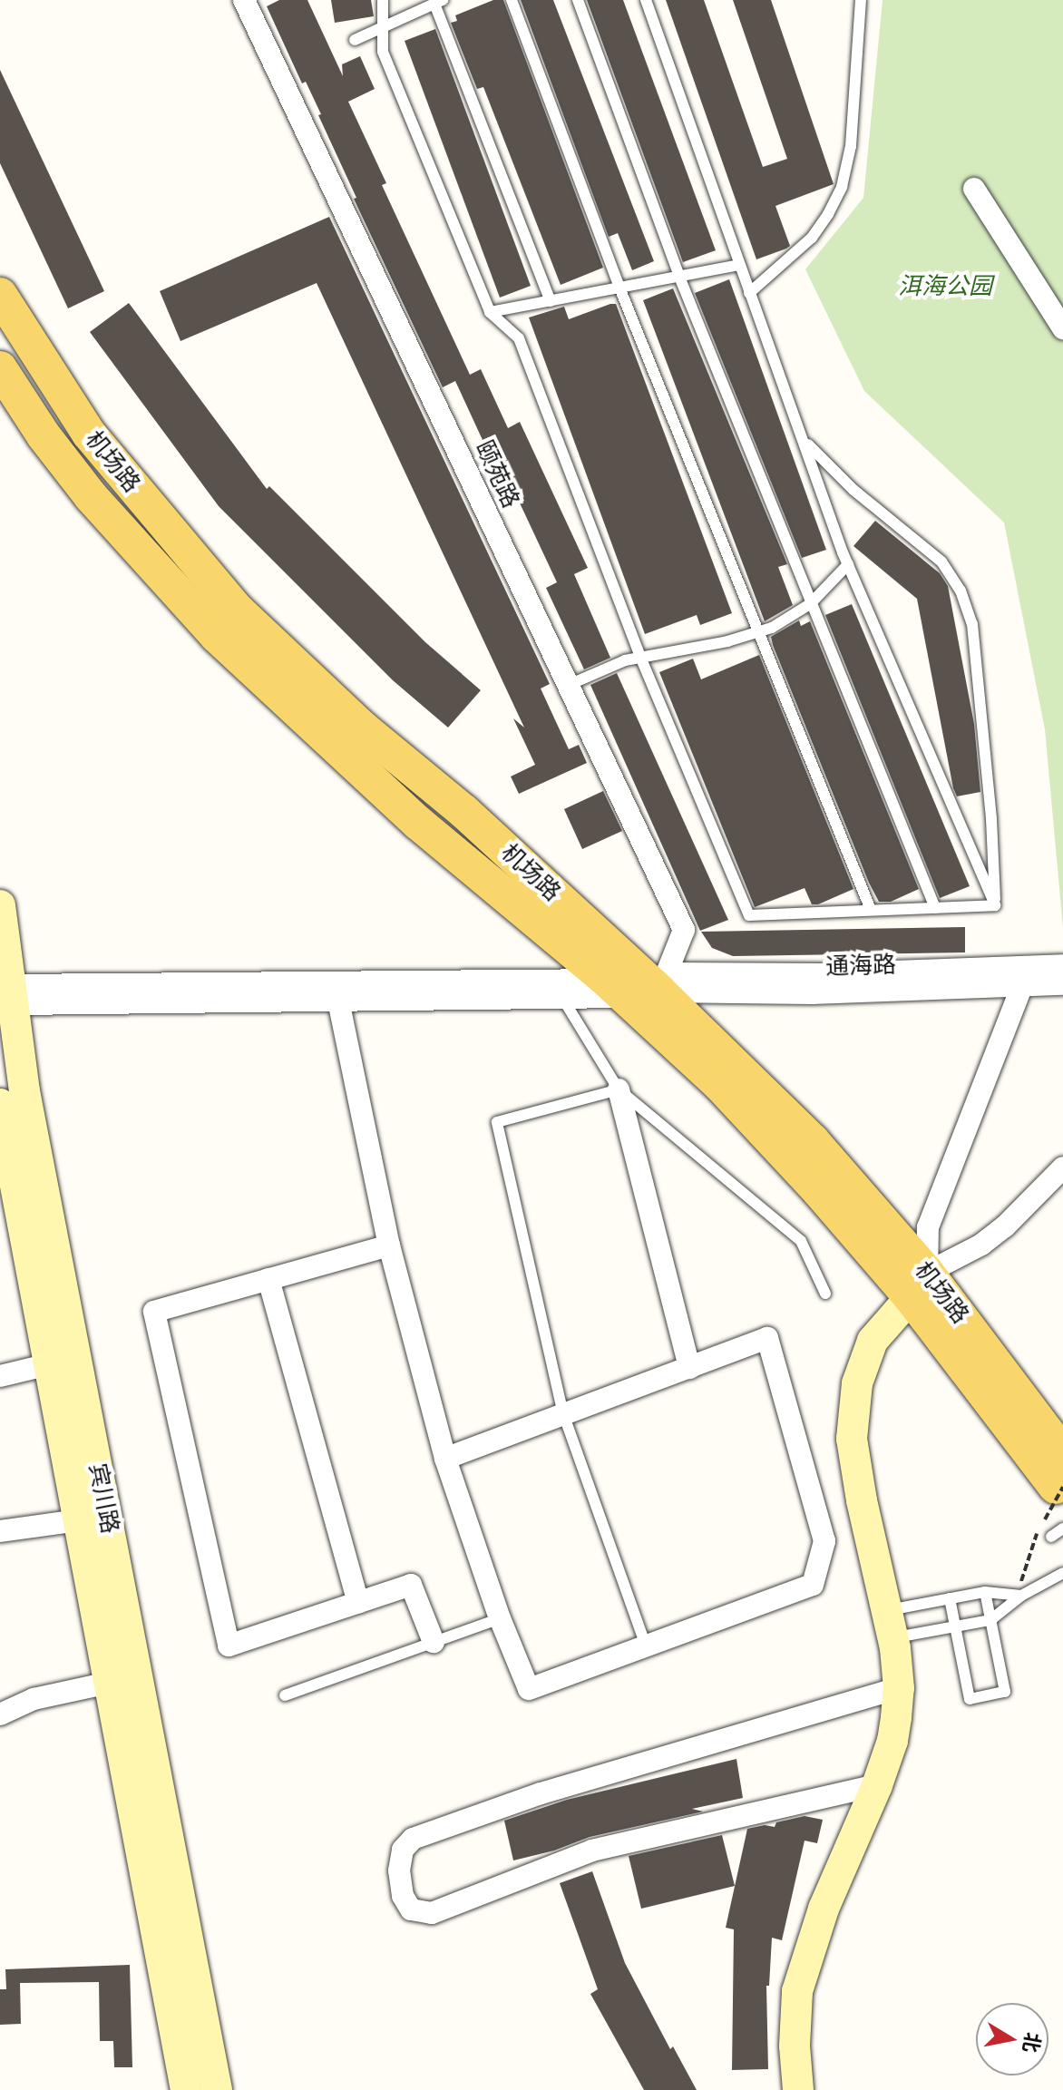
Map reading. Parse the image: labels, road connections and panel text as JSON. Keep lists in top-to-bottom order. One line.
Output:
{"streets":{"main road":["机场路","宾川路"],"street":["颐苑路","通海路"]},"crossings":[["机场路","颐苑路"],["机场路","通海路"],["颐苑路","通海路"]],"parks":["洱海公园"],"north":"right"}
